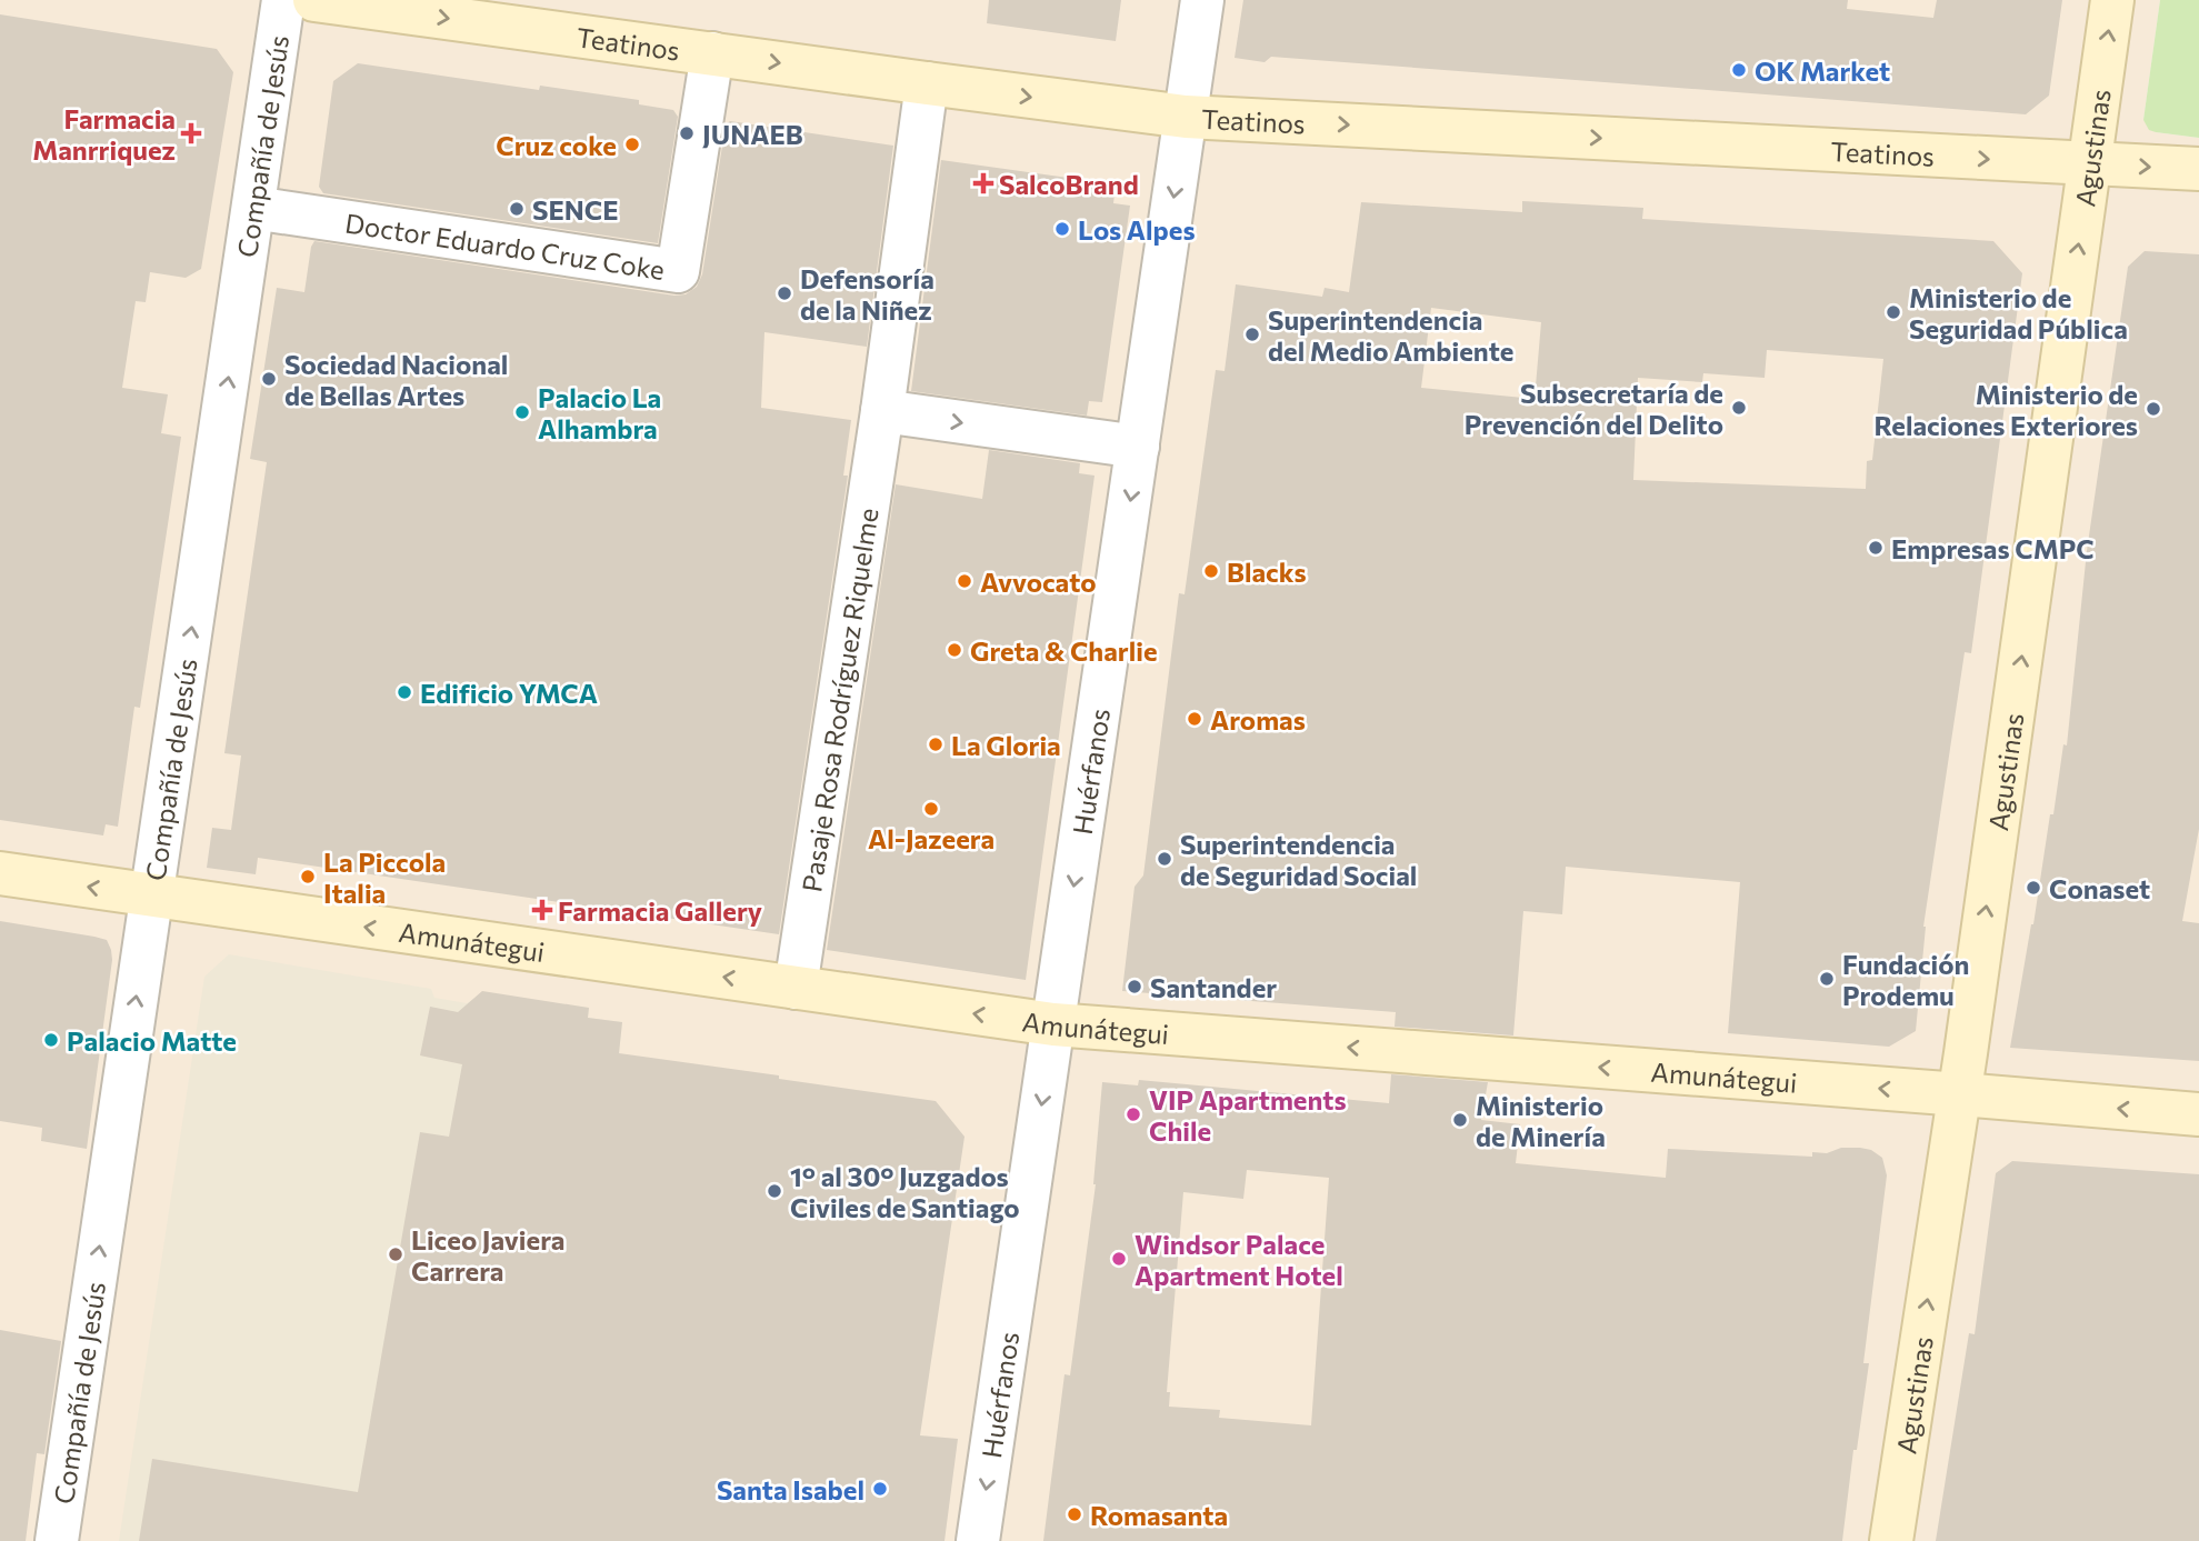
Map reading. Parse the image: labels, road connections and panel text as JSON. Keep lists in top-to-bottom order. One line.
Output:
{"streets":{"main road":["Teatinos","Agustinas","Amunátegui"],"street":["Compañía de Jesús","Doctor Eduardo Cruz Coke","Pasaje Rosa Rodríguez Riquelme","Huérfanos"]},"crossings":[["Teatinos","Agustinas"],["Teatinos","Doctor Eduardo Cruz Coke"],["Teatinos","Pasaje Rosa Rodríguez Riquelme"],["Teatinos","Huérfanos"],["Agustinas","Amunátegui"],["Compañía de Jesús","Doctor Eduardo Cruz Coke"],["Compañía de Jesús","Amunátegui"],["Pasaje Rosa Rodríguez Riquelme","Amunátegui"],["Huérfanos","Amunátegui"]],"one_way":["Teatinos","Agustinas","Compañía de Jesús","Huérfanos","Amunátegui"],"places":{"other":["OK Market","JUNAEB","Cruz coke","SENCE","Los Alpes","Defensoría de la Niñez","Ministerio de Seguridad Pública","Superintendencia del Medio Ambiente","Sociedad Nacional de Bellas Artes","Subsecretaría de Prevención del Delito","Ministerio de Relaciones Exteriores","Palacio La Alhambra","Empresas CMPC","Blacks","Avvocato","Greta & Charlie","Edificio YMCA","Aromas","La Gloria","Al-Jazeera","Superintendencia de Seguridad Social","La Piccola Italia","Conaset","Fundación Prodemu","Santander","Palacio Matte","VIP Apartments Chile","Ministerio de Minería","1° al 30° Juzgados Civiles de Santiago","Liceo Javiera Carrera","Windsor Palace Apartment Hotel","Santa Isabel","Romasanta"],"health":["Farmacia Manrriquez","SalcoBrand","Farmacia Gallery"]}}
